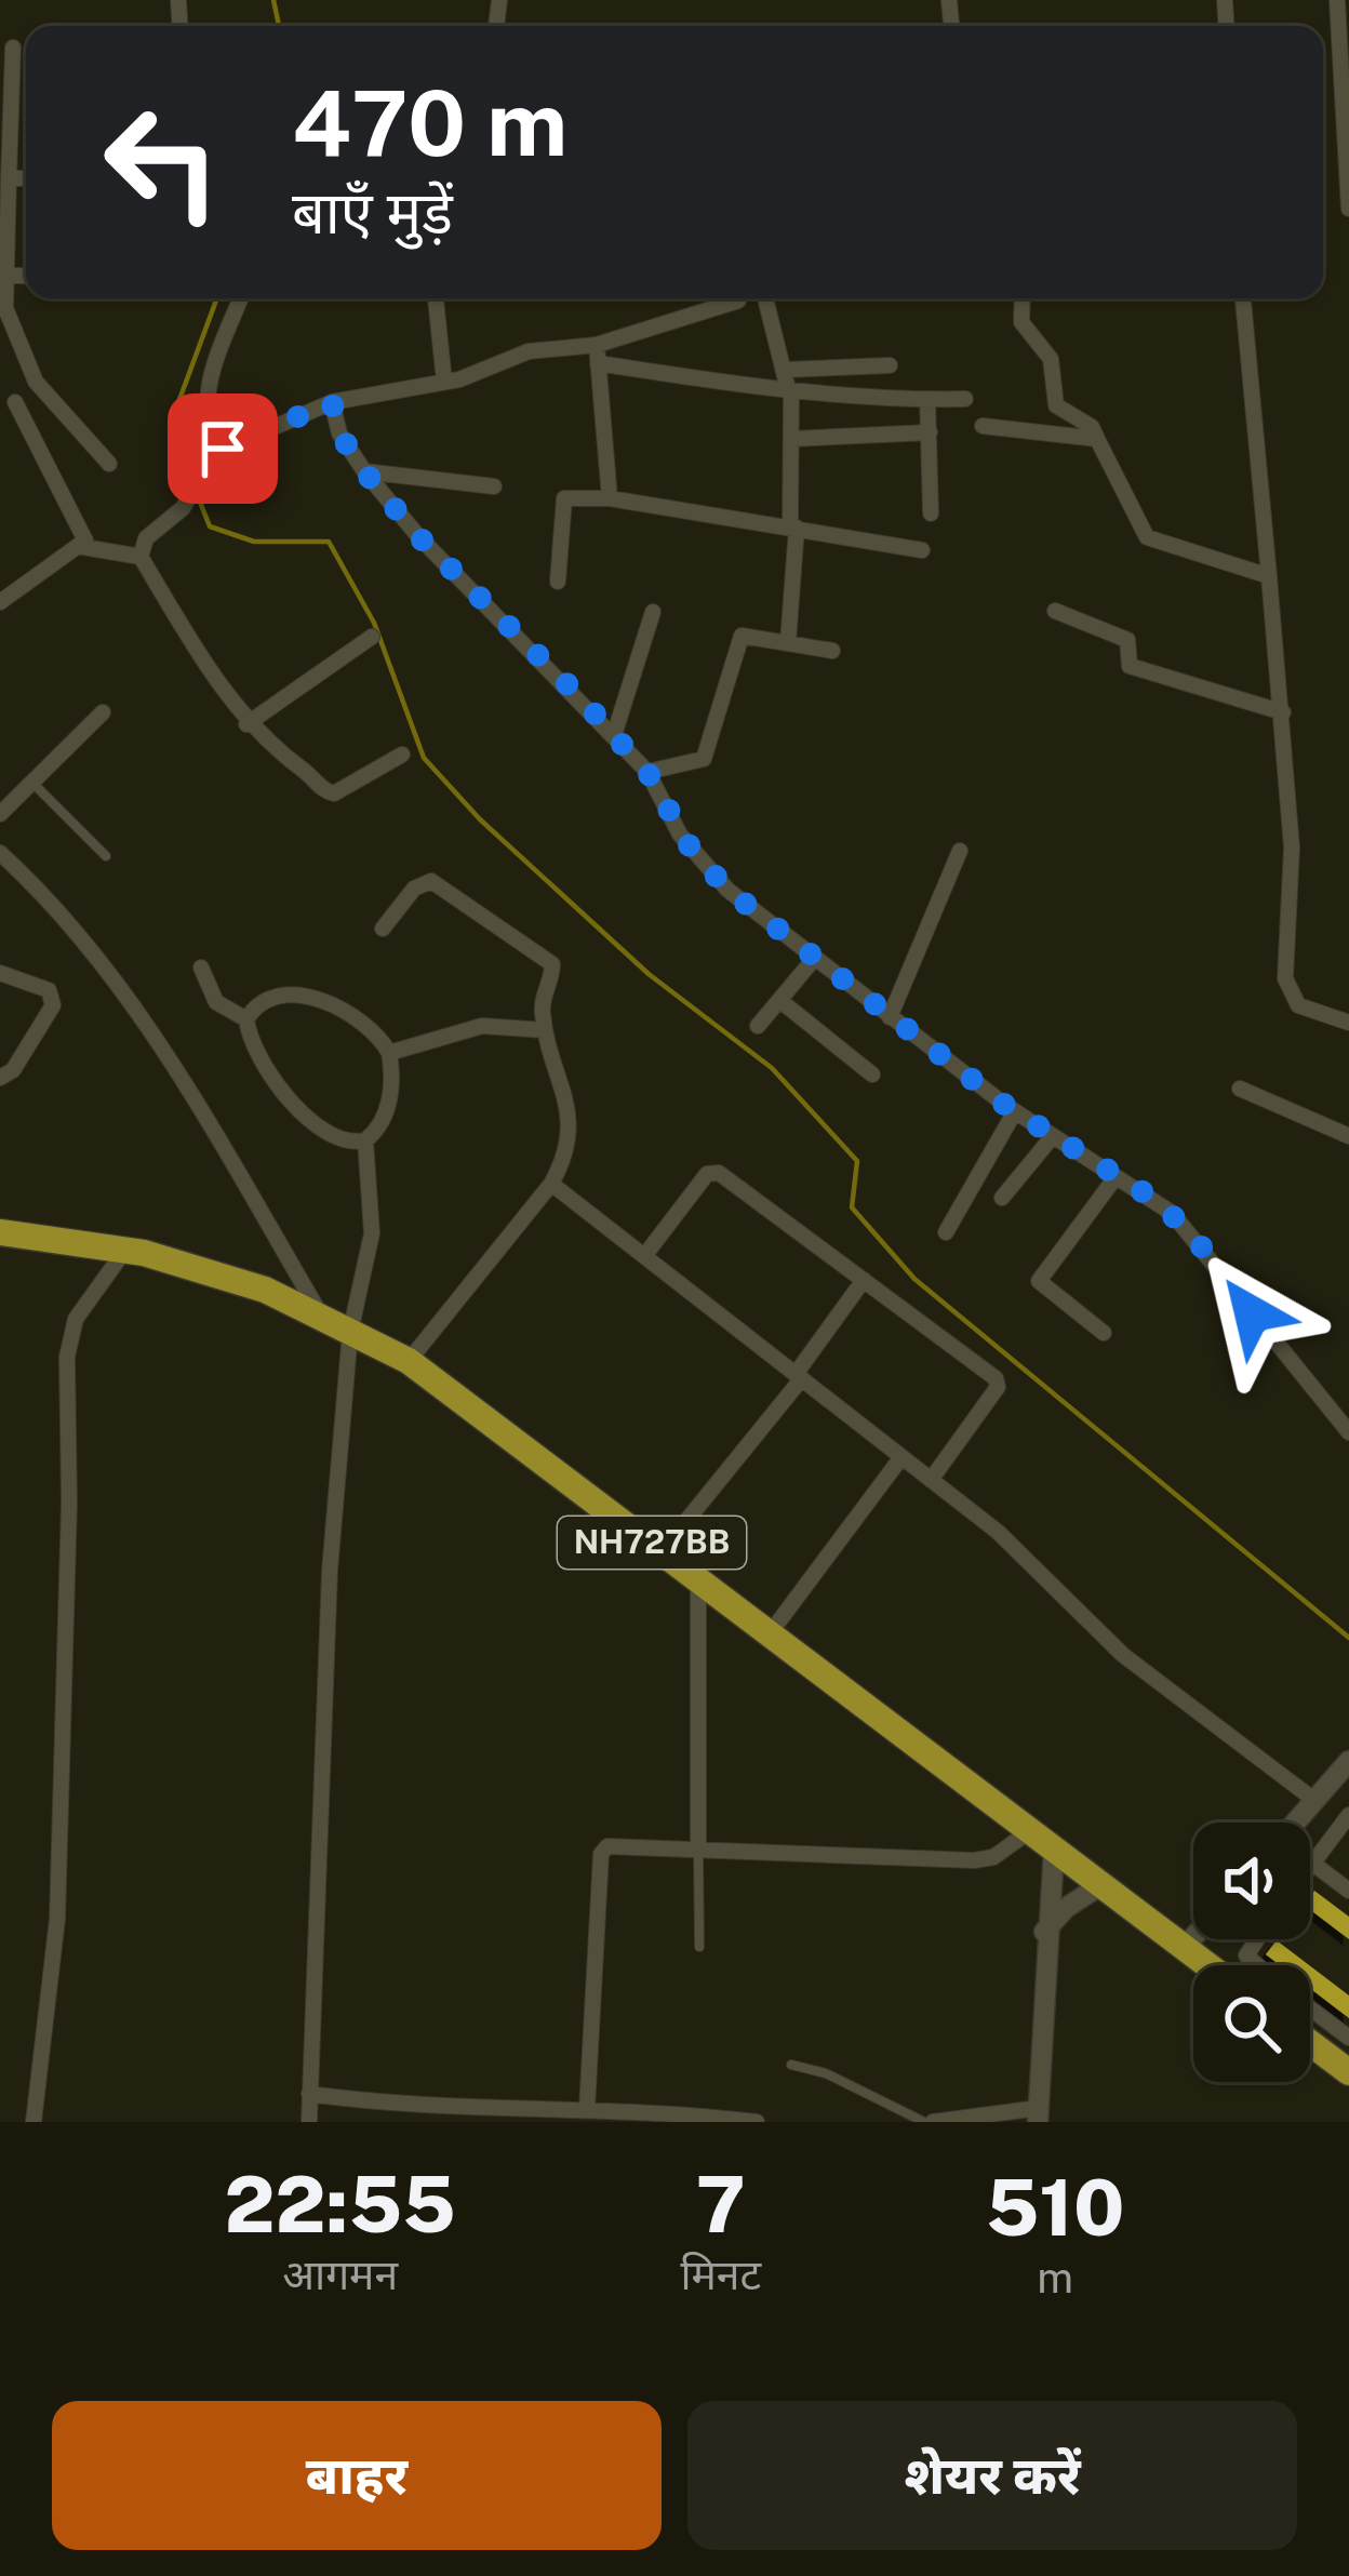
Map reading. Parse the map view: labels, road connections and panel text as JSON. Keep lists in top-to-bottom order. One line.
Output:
{"streets":{"highway":["NH727BB"]},"page":{"turn":["470 m","बाएँ मुड़ें"],"eta":["22:55","आगमन","7","मिनट","510","m"],"buttons":["बाहर","शेयर करें"]}}
